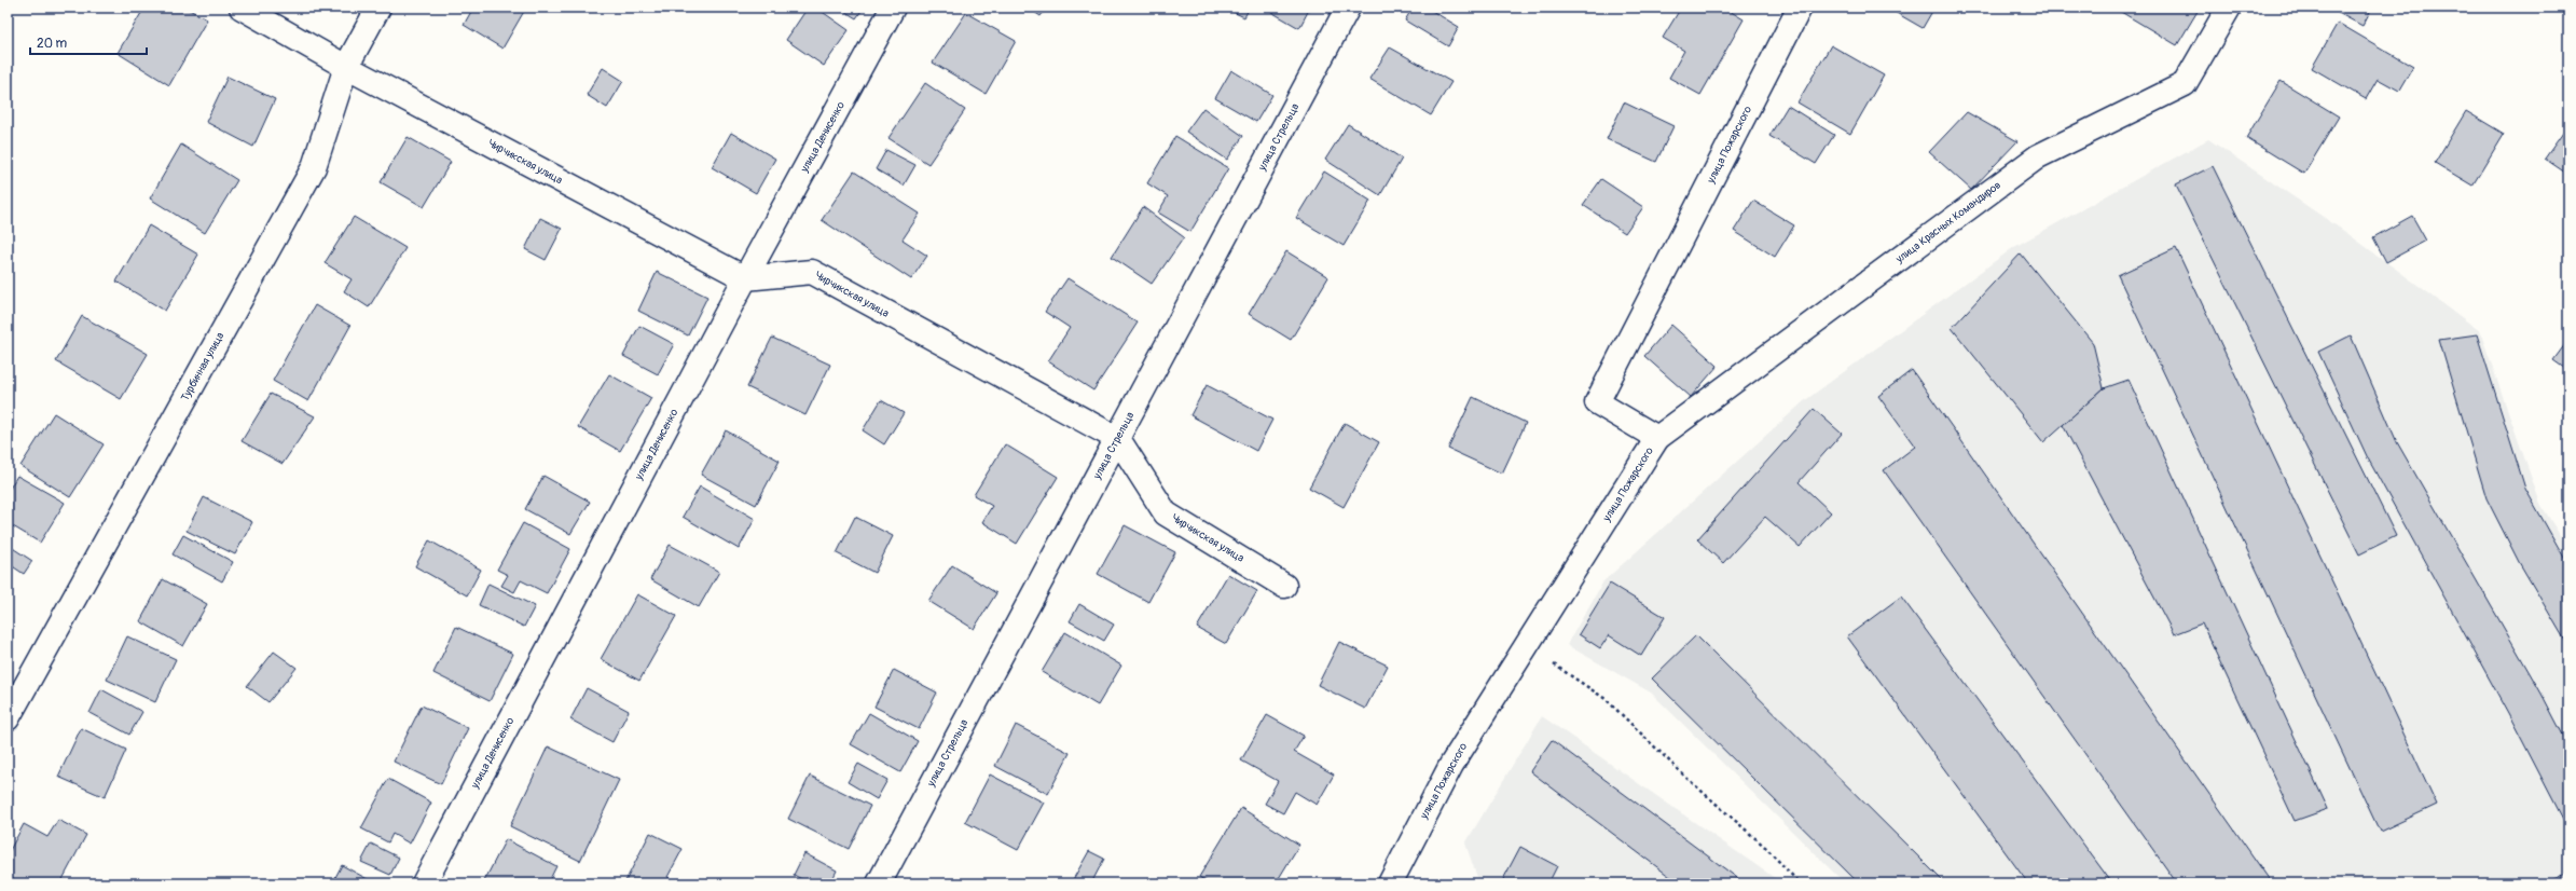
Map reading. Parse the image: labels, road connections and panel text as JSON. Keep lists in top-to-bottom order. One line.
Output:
{"streets":{"street":["улица Денисенко","улица Стрельца","улица Пожарского","Чирчикская улица","улица Красных Командиров","Турбинная улица"]},"crossings":[["улица Денисенко","Чирчикская улица"],["улица Стрельца","Чирчикская улица"],["улица Пожарского","улица Красных Командиров"],["Чирчикская улица","Турбинная улица"]],"scale_bar":"20 m"}
